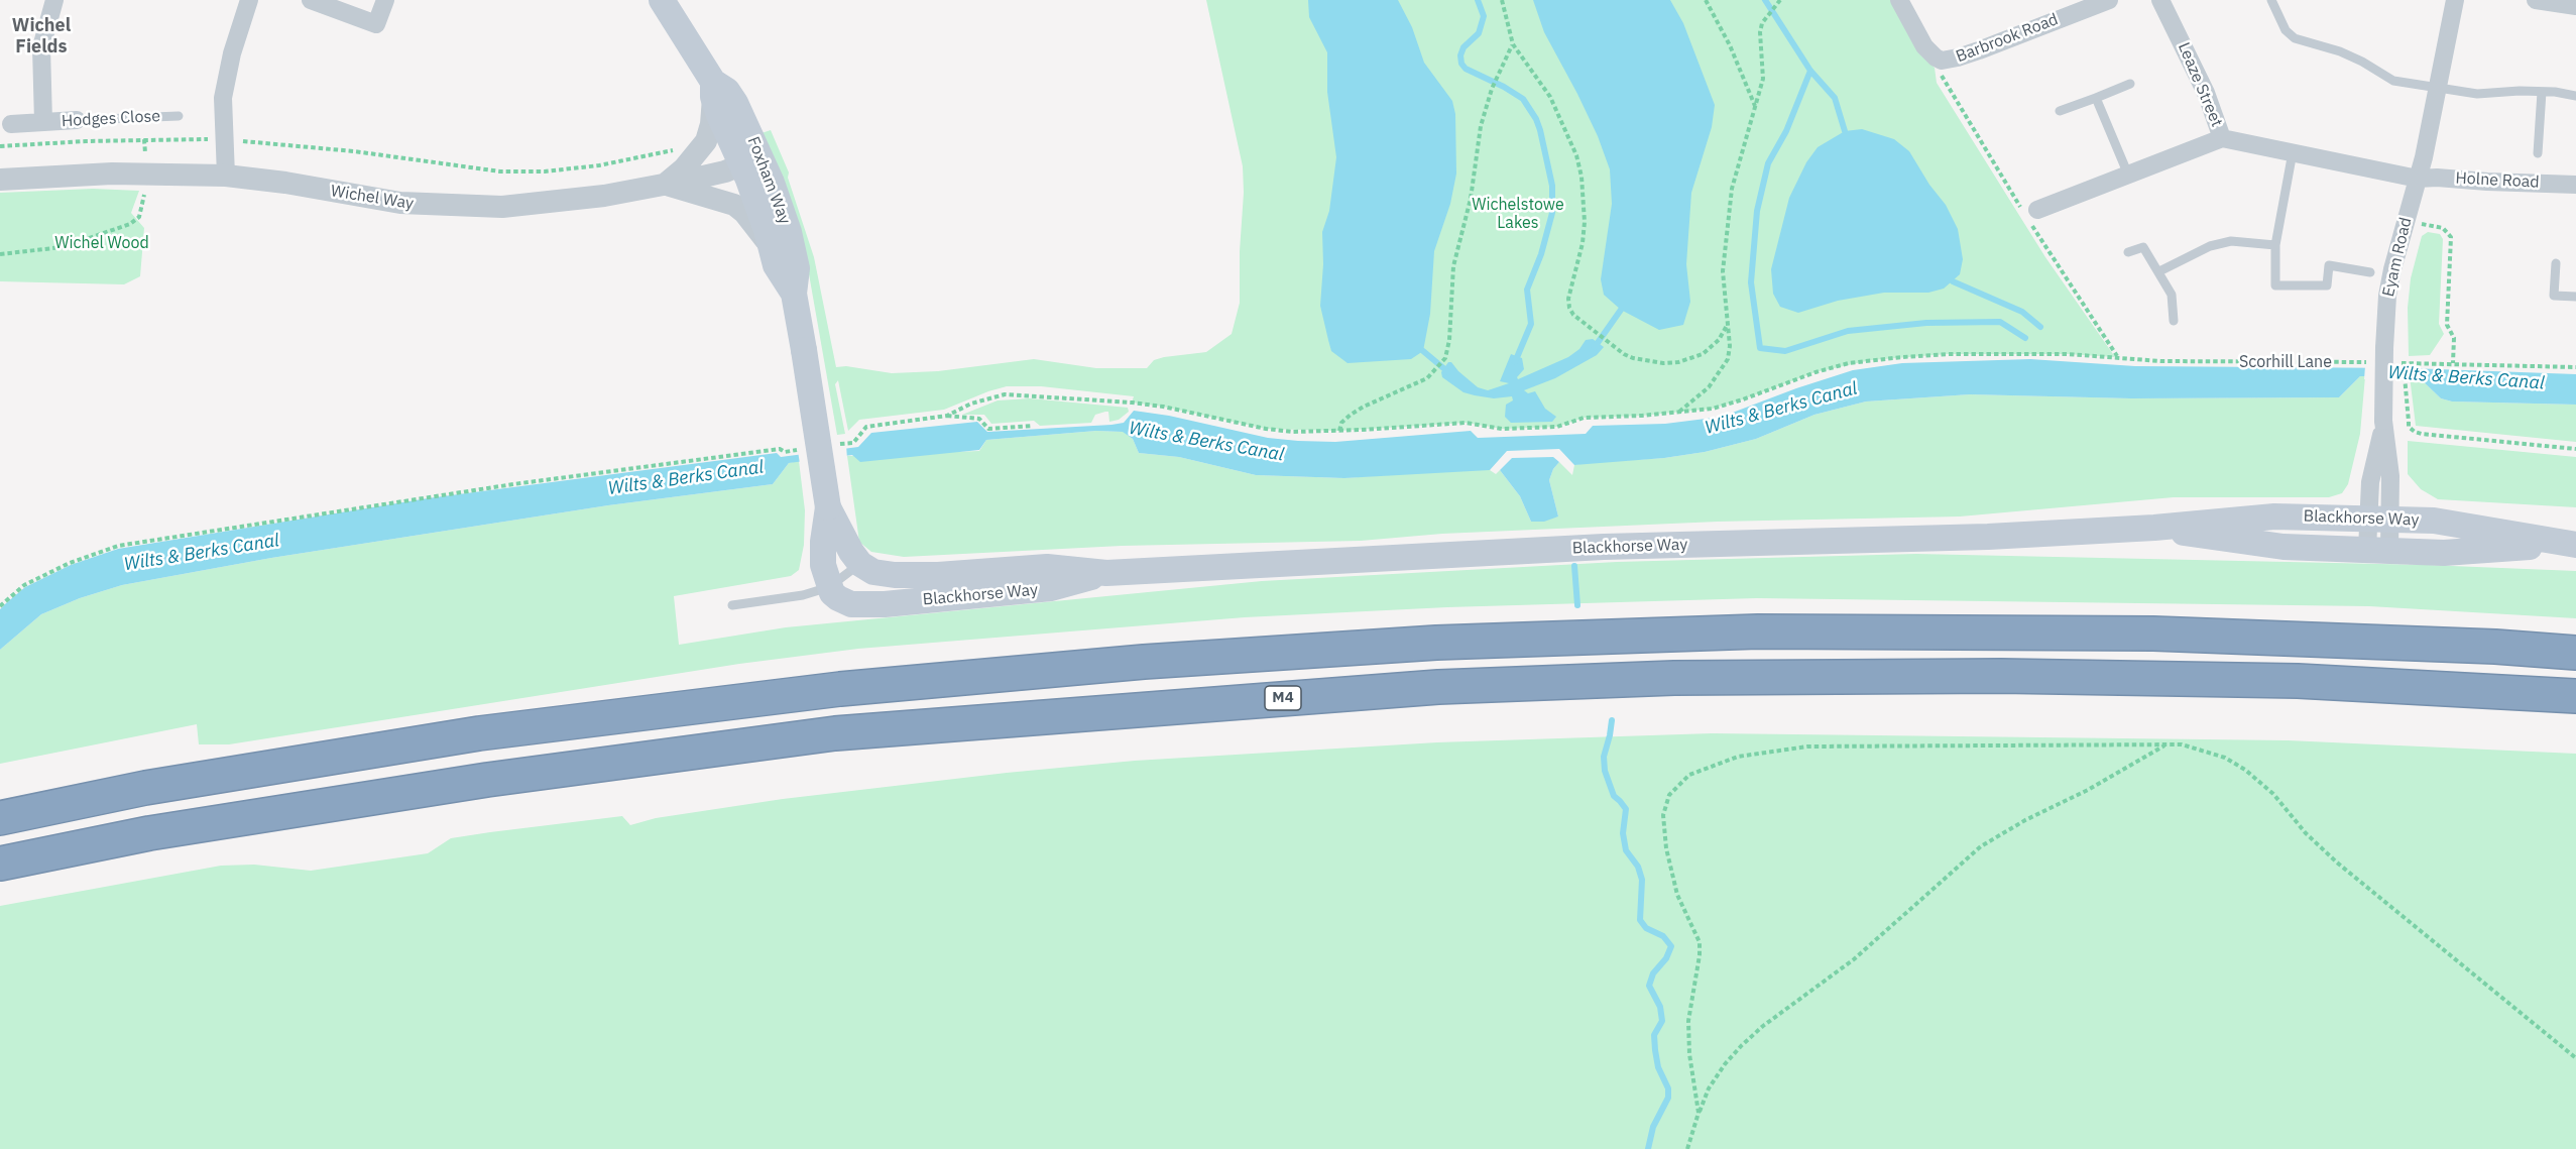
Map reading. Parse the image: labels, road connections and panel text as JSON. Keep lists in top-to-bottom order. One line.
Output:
{"streets":{"highway":["M4"],"main road":["Foxham Way","Blackhorse Way"],"street":["Barbrook Road","Leaze Street","Hodges Close","Holne Road","Wichel Way","Eyam Road"],"path":["Scorhill Lane"]},"crossings":[["Leaze Street","Holne Road"],["Leaze Street","Eyam Road"],["Foxham Way","Wichel Way"],["Foxham Way","Blackhorse Way"],["Holne Road","Eyam Road"],["Eyam Road","Blackhorse Way"]],"districts":["Wichel Fields"],"water":["Wilts & Berks Canal"],"parks":["Wichelstowe Lakes","Wichel Wood"]}
